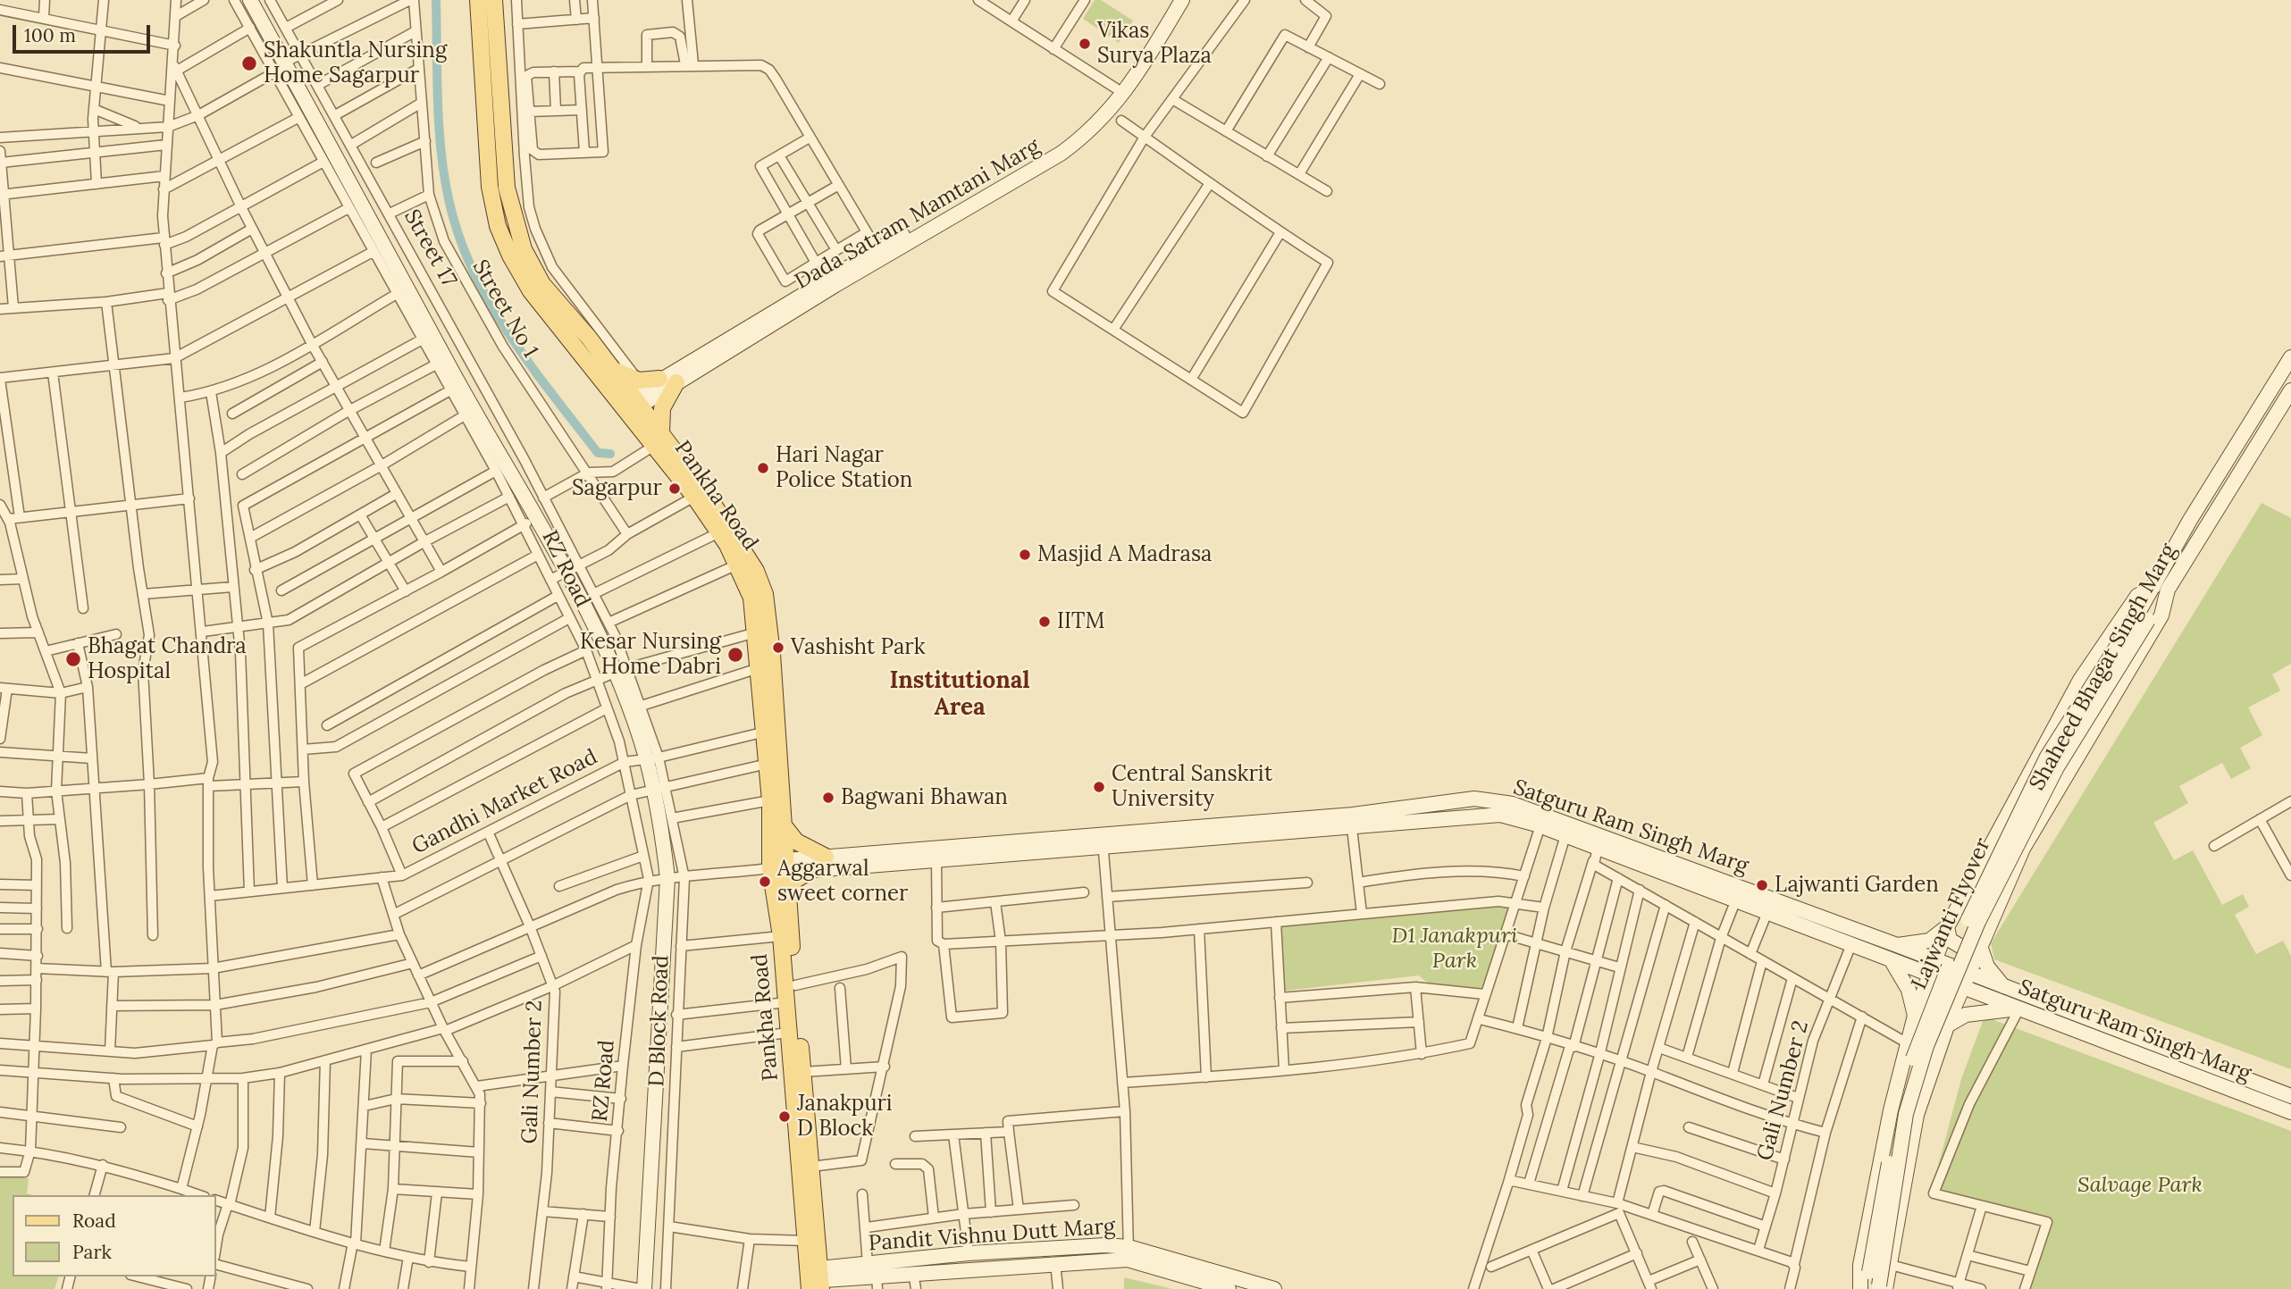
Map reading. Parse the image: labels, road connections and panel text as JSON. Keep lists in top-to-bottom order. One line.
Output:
{"streets":{"main road":["Dada Satram Mamtani Marg","Pankha Road","Shaheed Bhagat Singh Marg","Satguru Ram Singh Marg","Lajwanti Flyover","Pandit Vishnu Dutt Marg"],"street":["Street 17","Street No 1","RZ Road","Gandhi Market Road","D Block Road","Gali Number 2"]},"crossings":[["Dada Satram Mamtani Marg","Pankha Road"],["Street 17","Gandhi Market Road"],["Pankha Road","Gandhi Market Road"],["Pankha Road","Satguru Ram Singh Marg"],["Pankha Road","Pandit Vishnu Dutt Marg"],["RZ Road","Gandhi Market Road"],["Shaheed Bhagat Singh Marg","Satguru Ram Singh Marg"],["Shaheed Bhagat Singh Marg","Lajwanti Flyover"],["Gandhi Market Road","Gali Number 2"],["Satguru Ram Singh Marg","Gali Number 2"]],"districts":["Institutional Area"],"parks":["D1 Janakpuri Park","Salvage Park"],"places":["Vikas Surya Plaza","Shakuntla Nursing Home Sagarpur","Hari Nagar Police Station","Sagarpur","Masjid A Madrasa","IITM","Vashisht Park","Kesar Nursing Home Dabri","Bhagat Chandra Hospital","Central Sanskrit University","Bagwani Bhawan","Aggarwal sweet corner","Lajwanti Garden","Janakpuri D Block"],"legend":["Road","Park"],"scale_bar":"100 m"}
